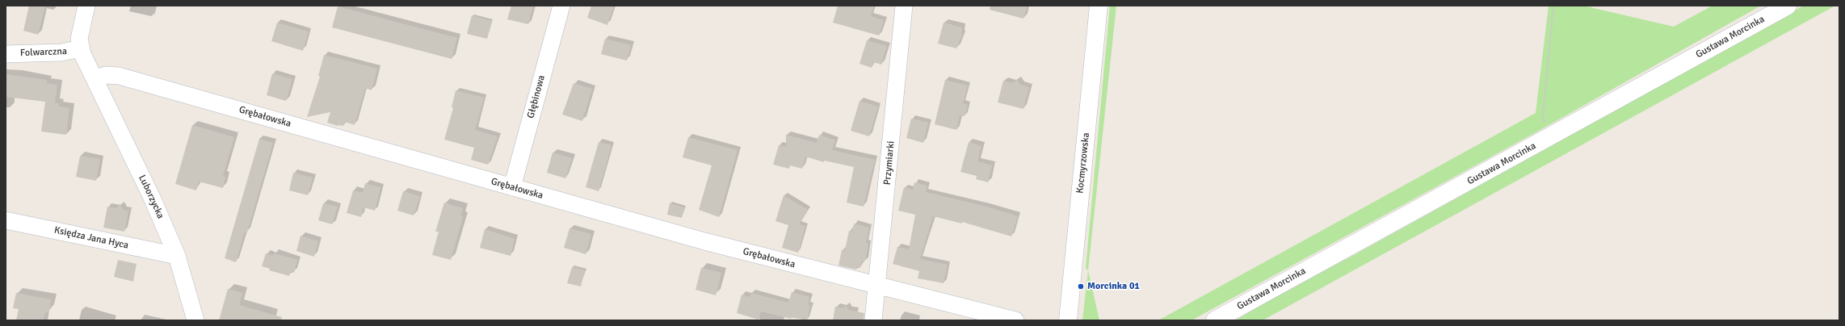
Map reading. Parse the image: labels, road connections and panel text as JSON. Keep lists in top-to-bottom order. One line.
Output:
{"streets":{"street":["Gustawa Morcinka","Folwarczna","Głębinowa","Grębałowska","Przymiarki","Kocmyrzowska","Luborzycka","Księdza Jana Hyca"]},"crossings":[["Głębinowa","Grębałowska"],["Grębałowska","Przymiarki"],["Grębałowska","Luborzycka"],["Luborzycka","Księdza Jana Hyca"]],"places":["Morcinka 01"]}
